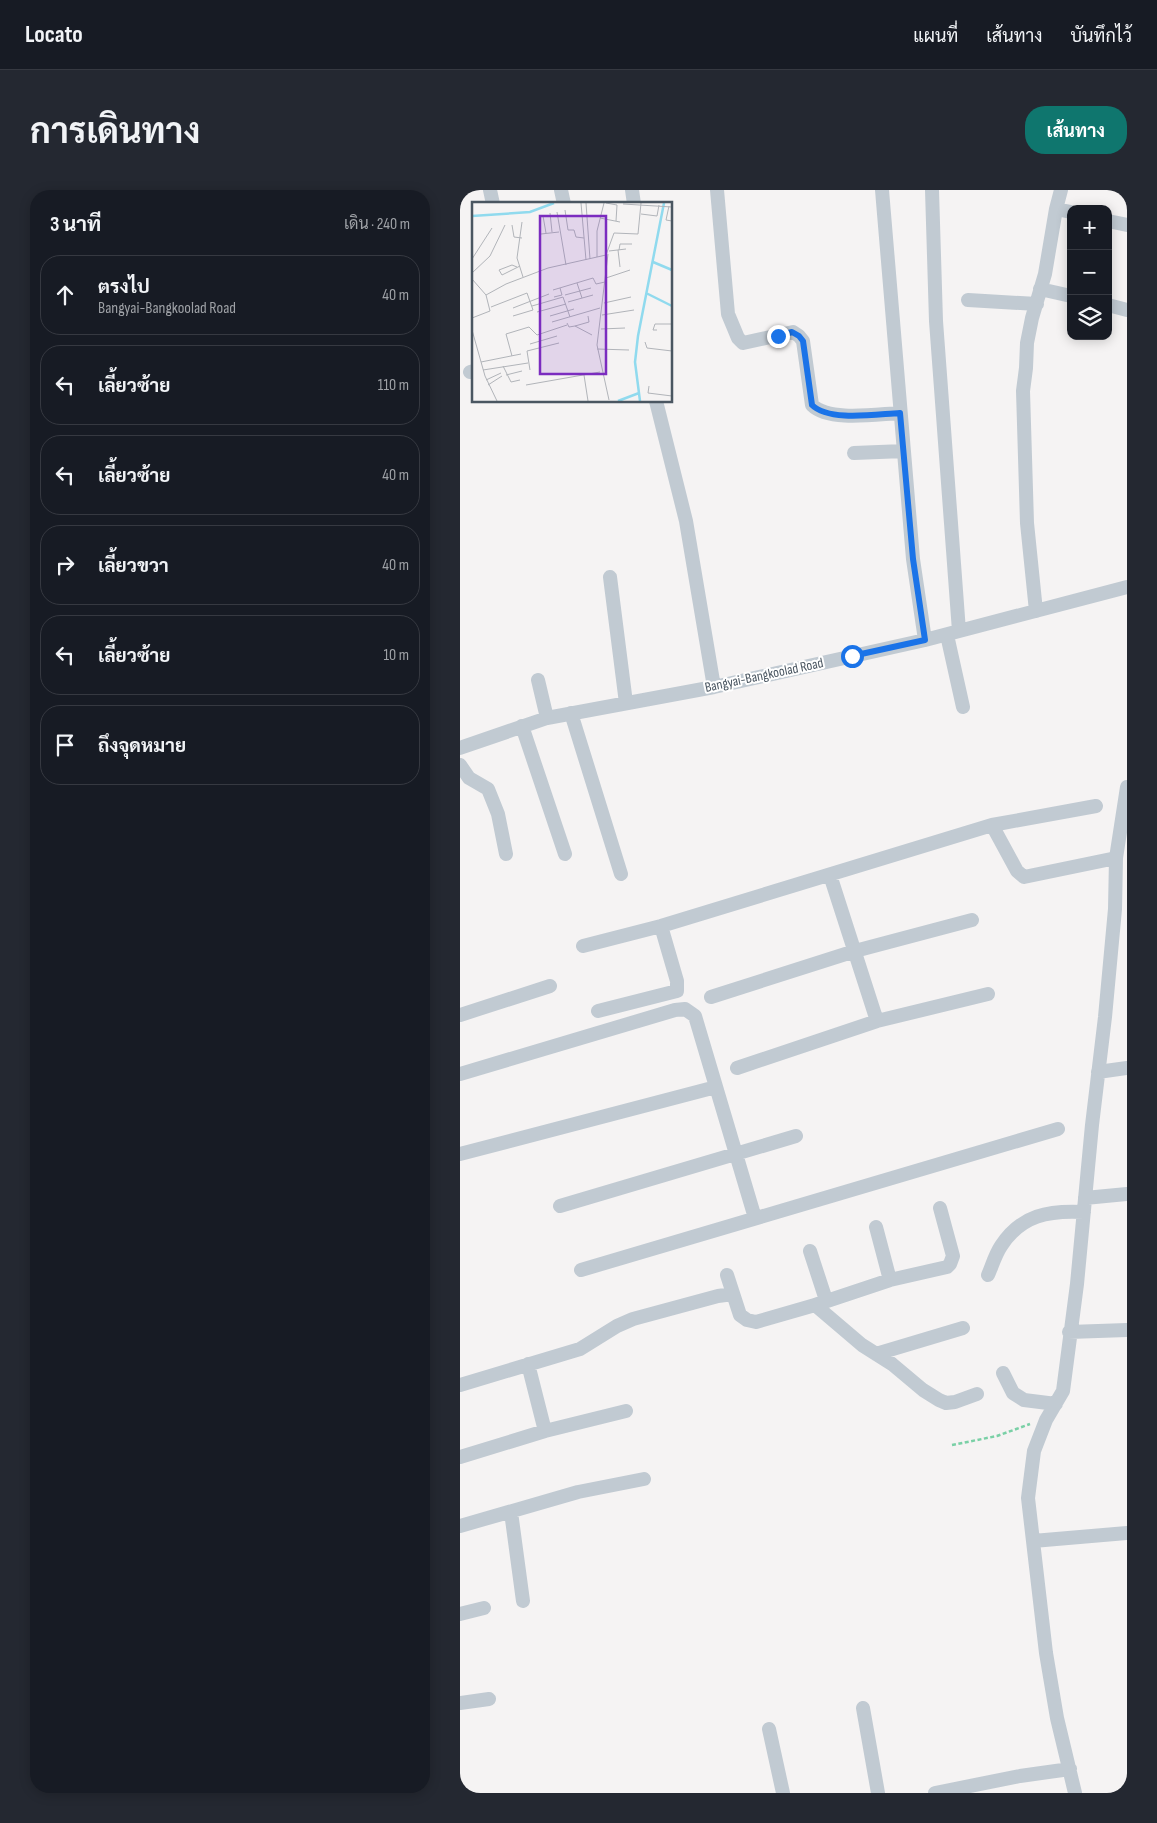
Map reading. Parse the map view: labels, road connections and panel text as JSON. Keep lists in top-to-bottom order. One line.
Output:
{"streets":{"street":["Bangyai-Bangkoolad Road"]},"page":{"header":"Locato","nav":["แผนที่","เส้นทาง","บันทึกไว้"],"title":"การเดินทาง","buttons":"เส้นทาง","heading":["3 นาที","เดิน · 240 m"],"map_buttons":["+","−"],"list":[["ตรงไป","Bangyai-Bangkoolad Road","40 m"],["เลี้ยวซ้าย","110 m"],["เลี้ยวซ้าย","40 m"],["เลี้ยวขวา","40 m"],["เลี้ยวซ้าย","10 m"],"ถึงจุดหมาย"]}}
